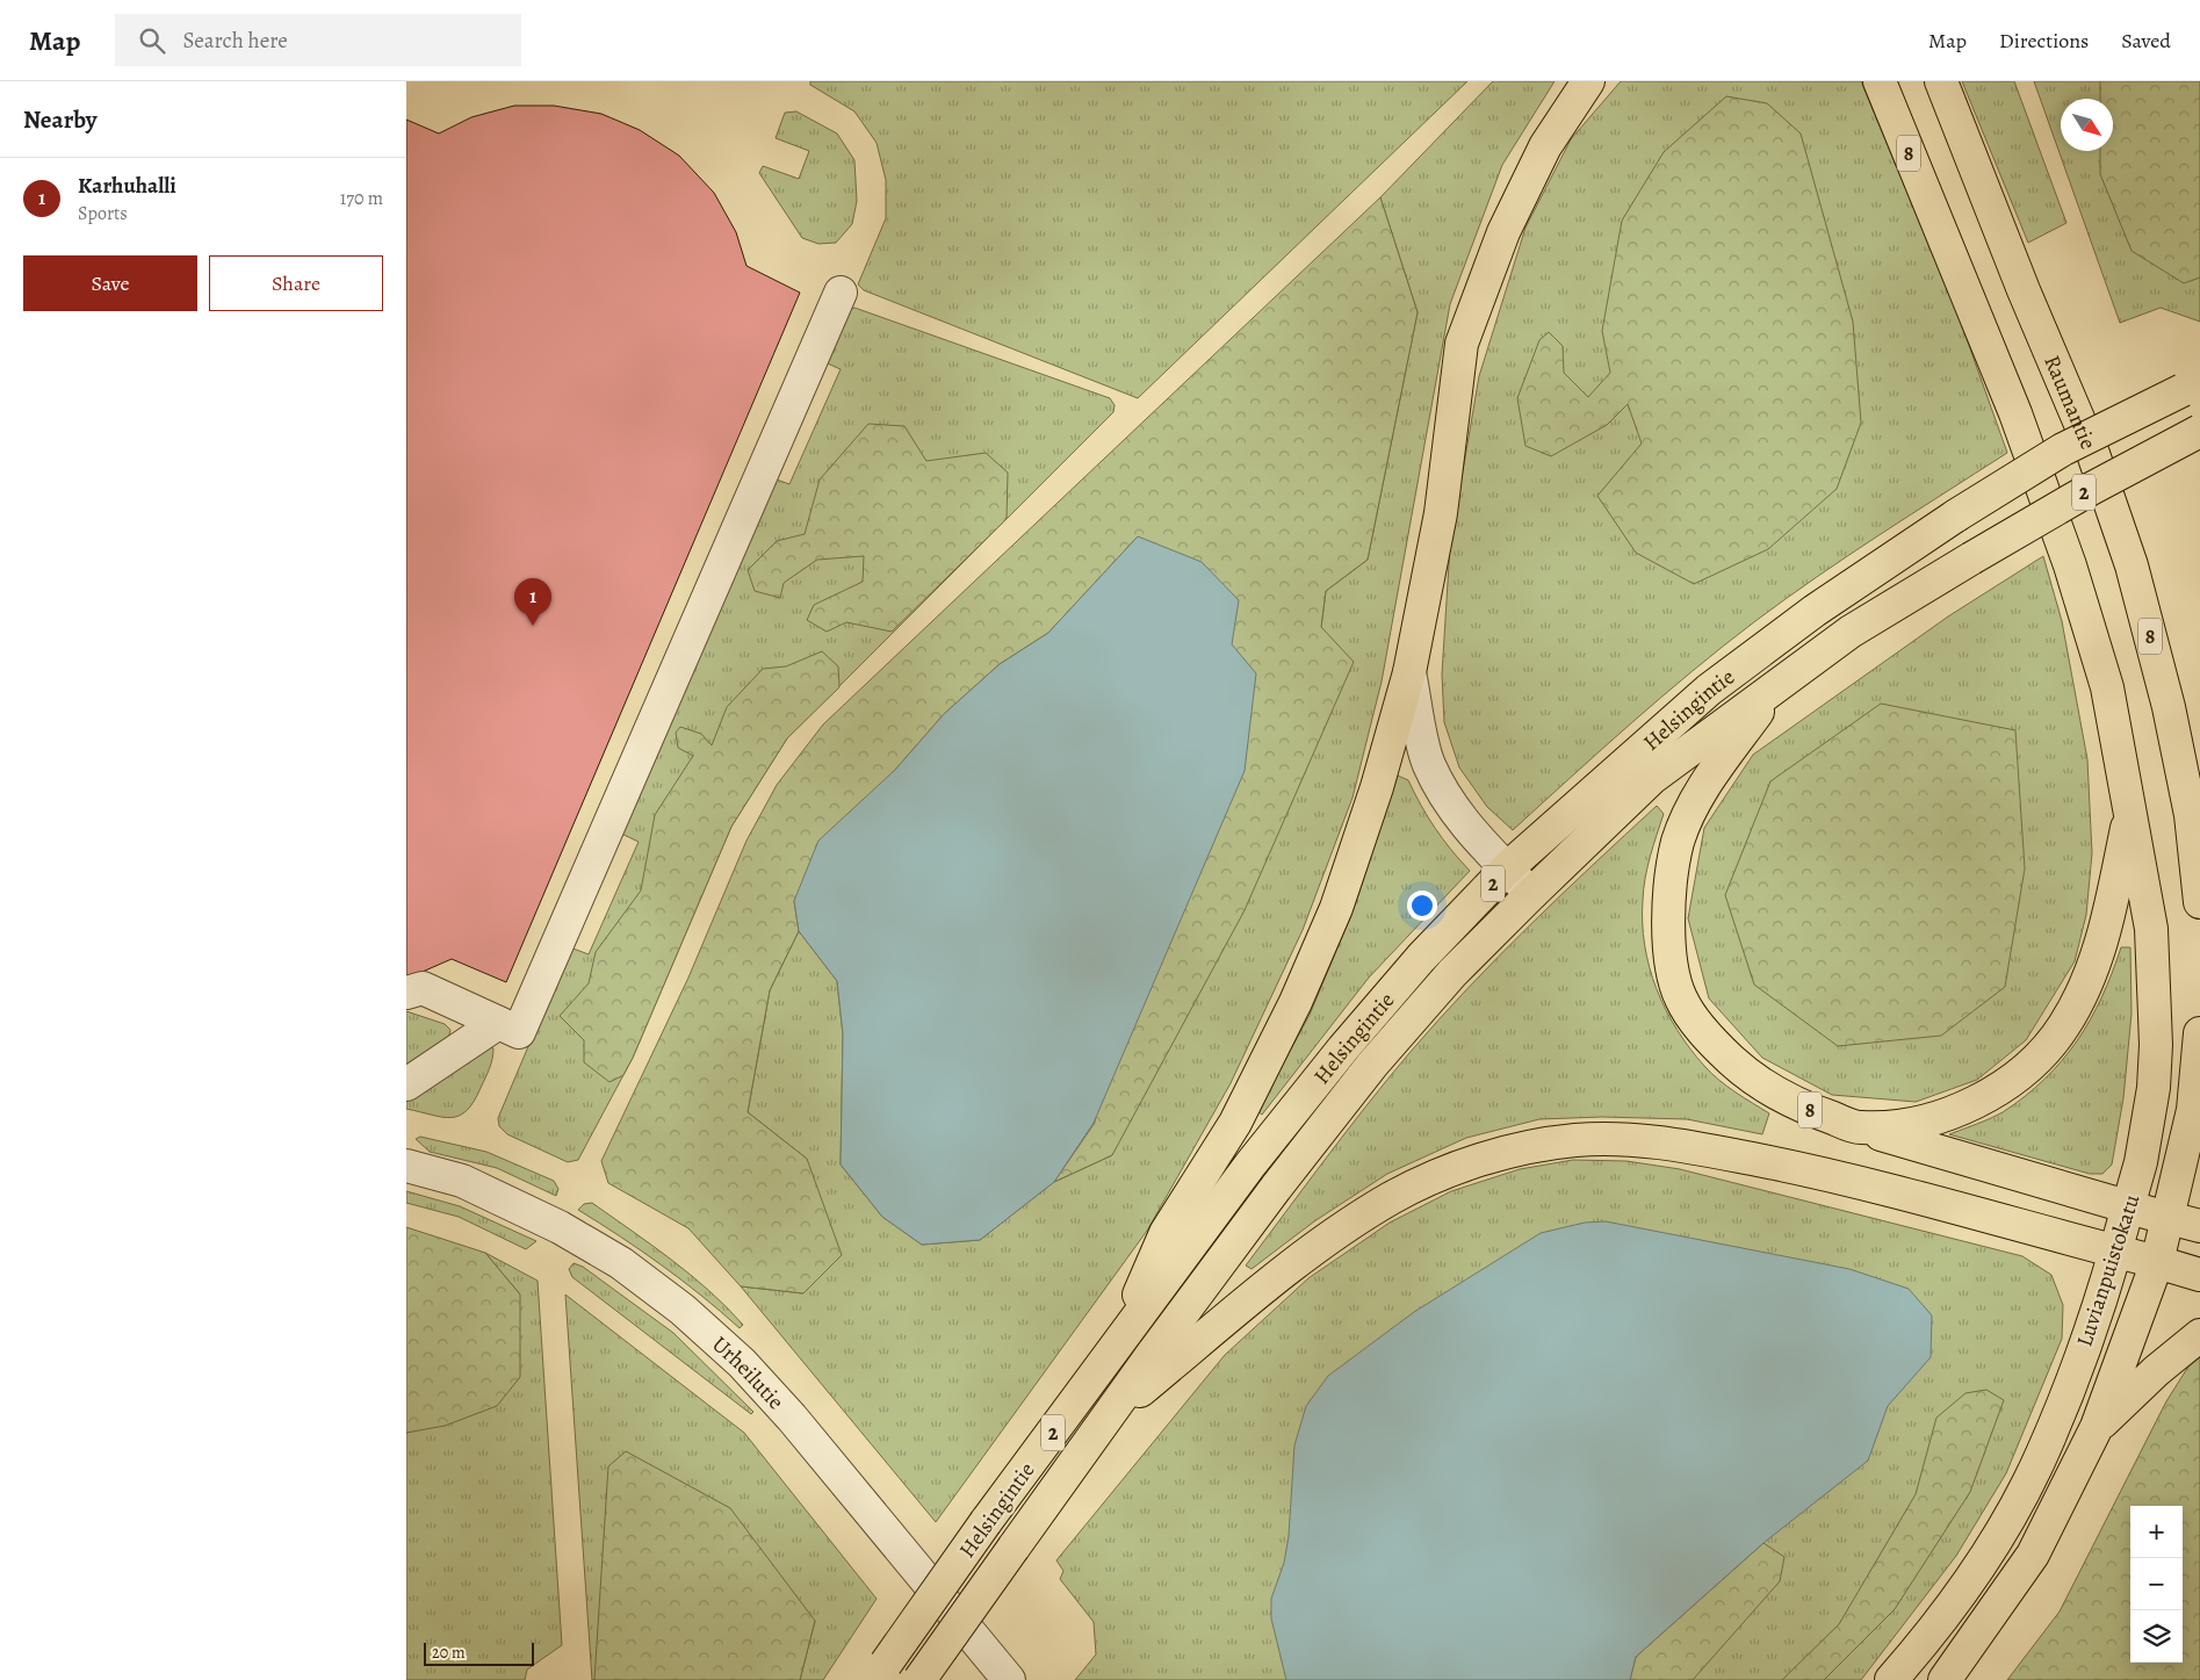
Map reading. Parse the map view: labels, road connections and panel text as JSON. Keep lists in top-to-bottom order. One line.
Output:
{"streets":{"main road":["8","Raumantie","2","Helsingintie","Luvianpuistokatu"],"street":["Urheilutie"]},"crossings":[["8","Helsingintie"],["8","Luvianpuistokatu"]],"scale_bar":"20 m","north":"bottom right","page":{"header":"Map","search":"Search here","nav":["Map","Directions","Saved"],"heading":"Nearby","list":[{"mark":"1","name":"Karhuhalli","note":"Sports","value":"170 m"}],"buttons":["Save","Share"],"pins":"1","map_buttons":["+","−"],"scale":"20 m"}}
